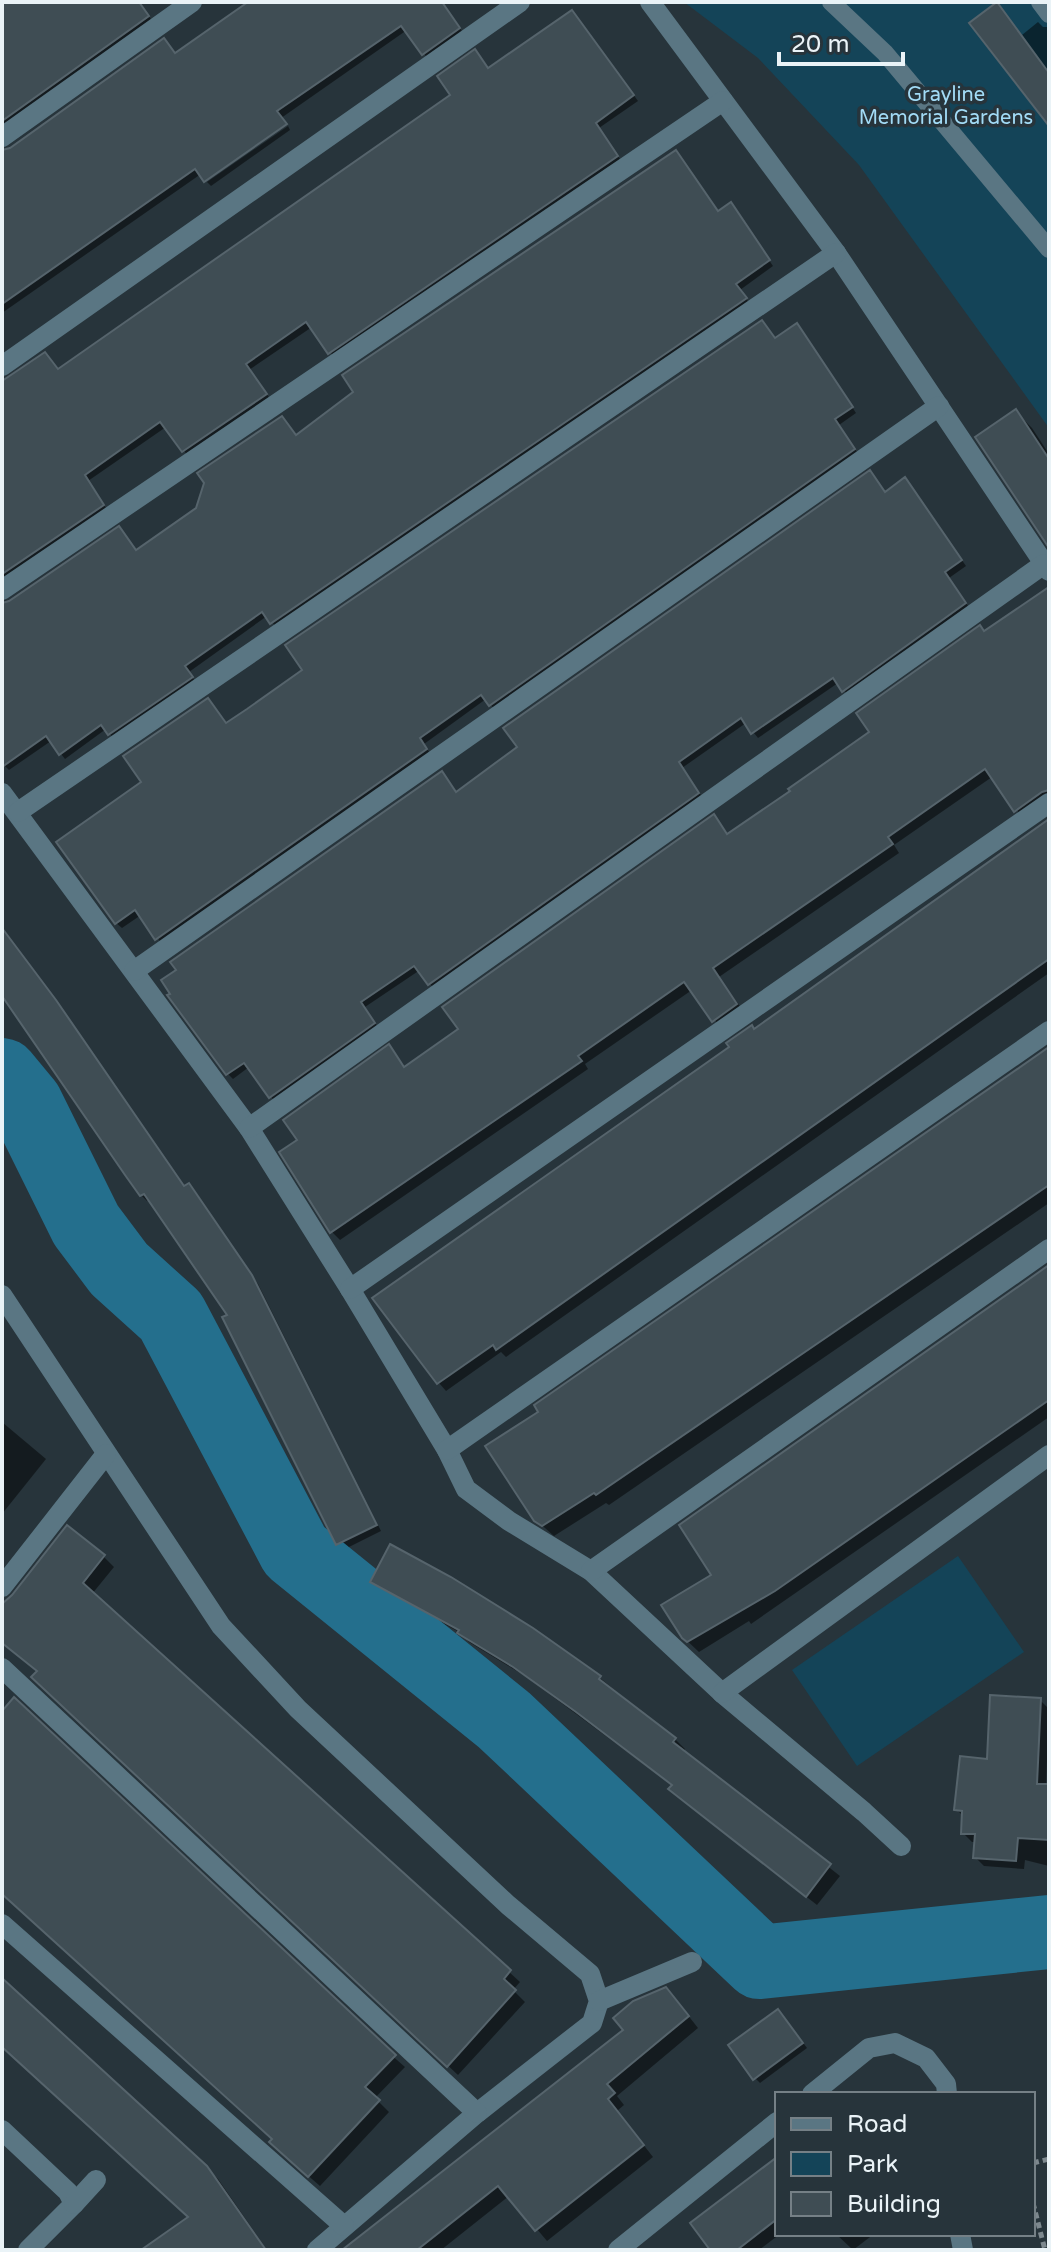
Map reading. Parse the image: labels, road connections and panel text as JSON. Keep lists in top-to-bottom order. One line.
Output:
{"parks":["Grayline Memorial Gardens"],"legend":["Road","Park","Building"],"scale_bar":"20 m"}
